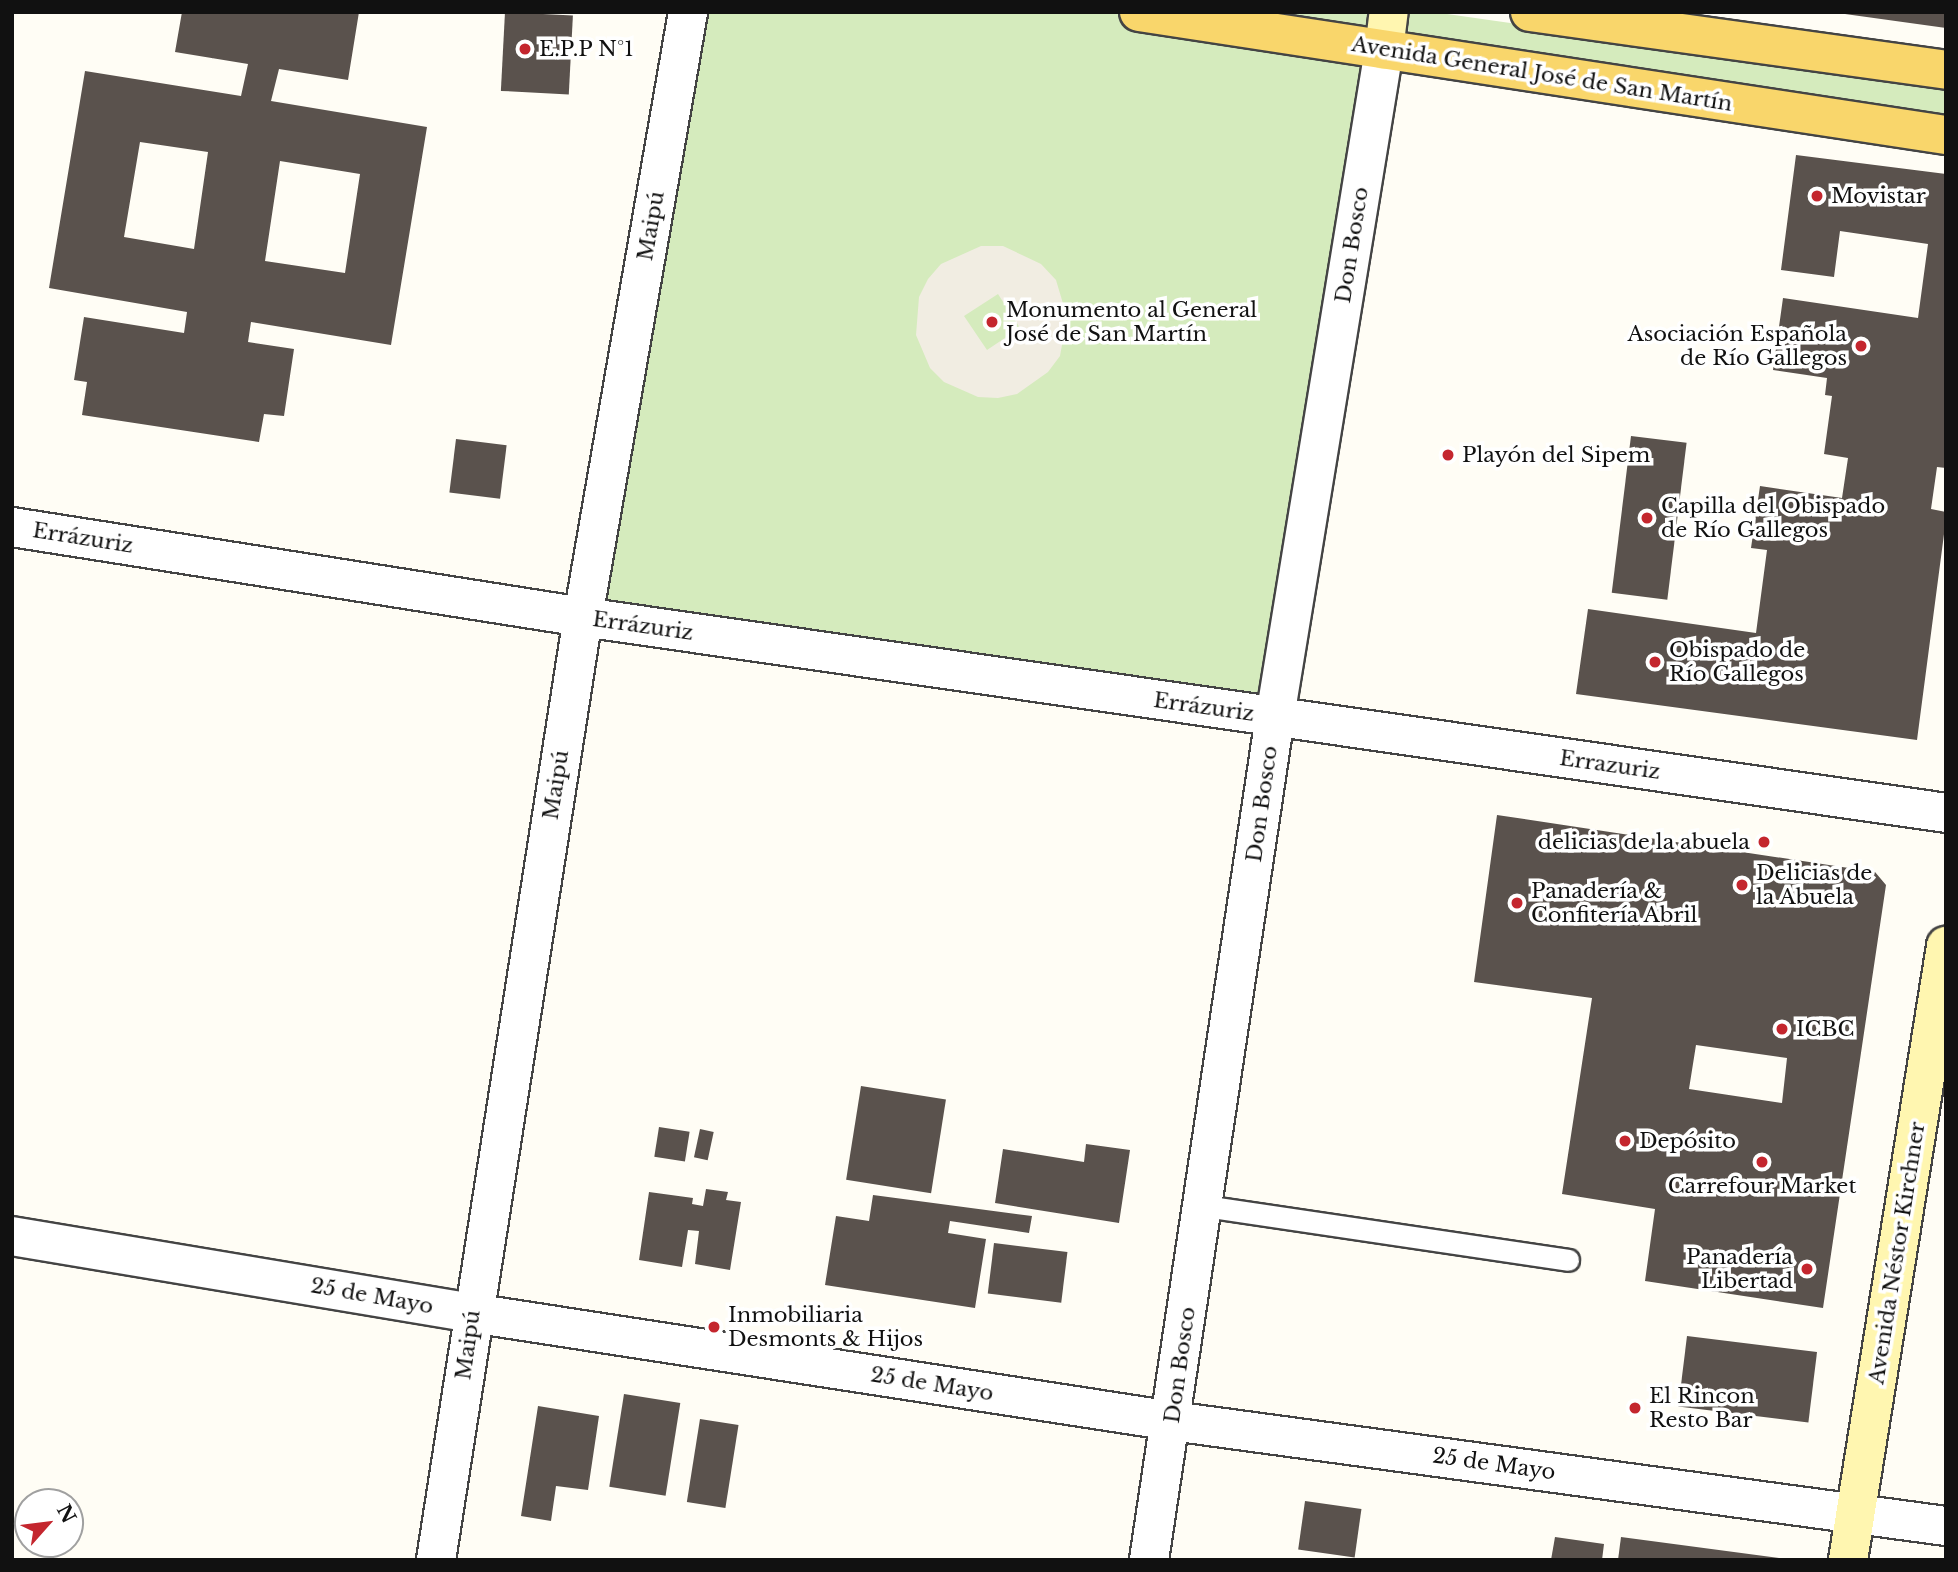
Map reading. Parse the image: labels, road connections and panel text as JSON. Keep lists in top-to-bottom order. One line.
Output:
{"streets":{"main road":["Avenida General José de San Martín","Avenida Néstor Kirchner"],"street":["Maipú","Don Bosco","Errázuriz","Errazuriz","25 de Mayo"]},"crossings":[["Avenida General José de San Martín","Don Bosco"],["Maipú","Errázuriz"],["Maipú","25 de Mayo"],["Don Bosco","Errázuriz"],["Don Bosco","Errazuriz"],["Don Bosco","25 de Mayo"],["Errázuriz","Errazuriz"],["Avenida Néstor Kirchner","25 de Mayo"]],"places":["E.P.P N°1","Movistar","Monumento al General José de San Martín","Asociación Española de Río Gallegos","Playón del Sipem","Capilla del Obispado de Río Gallegos","Obispado de Río Gallegos","delicias de la abuela","Delicias de la Abuela","Panadería & Confitería Abril","ICBC","Depósito","Carrefour Market","Panadería Libertad","Inmobiliaria Desmonts & Hijos","El Rincon Resto Bar"],"north":"top right"}
